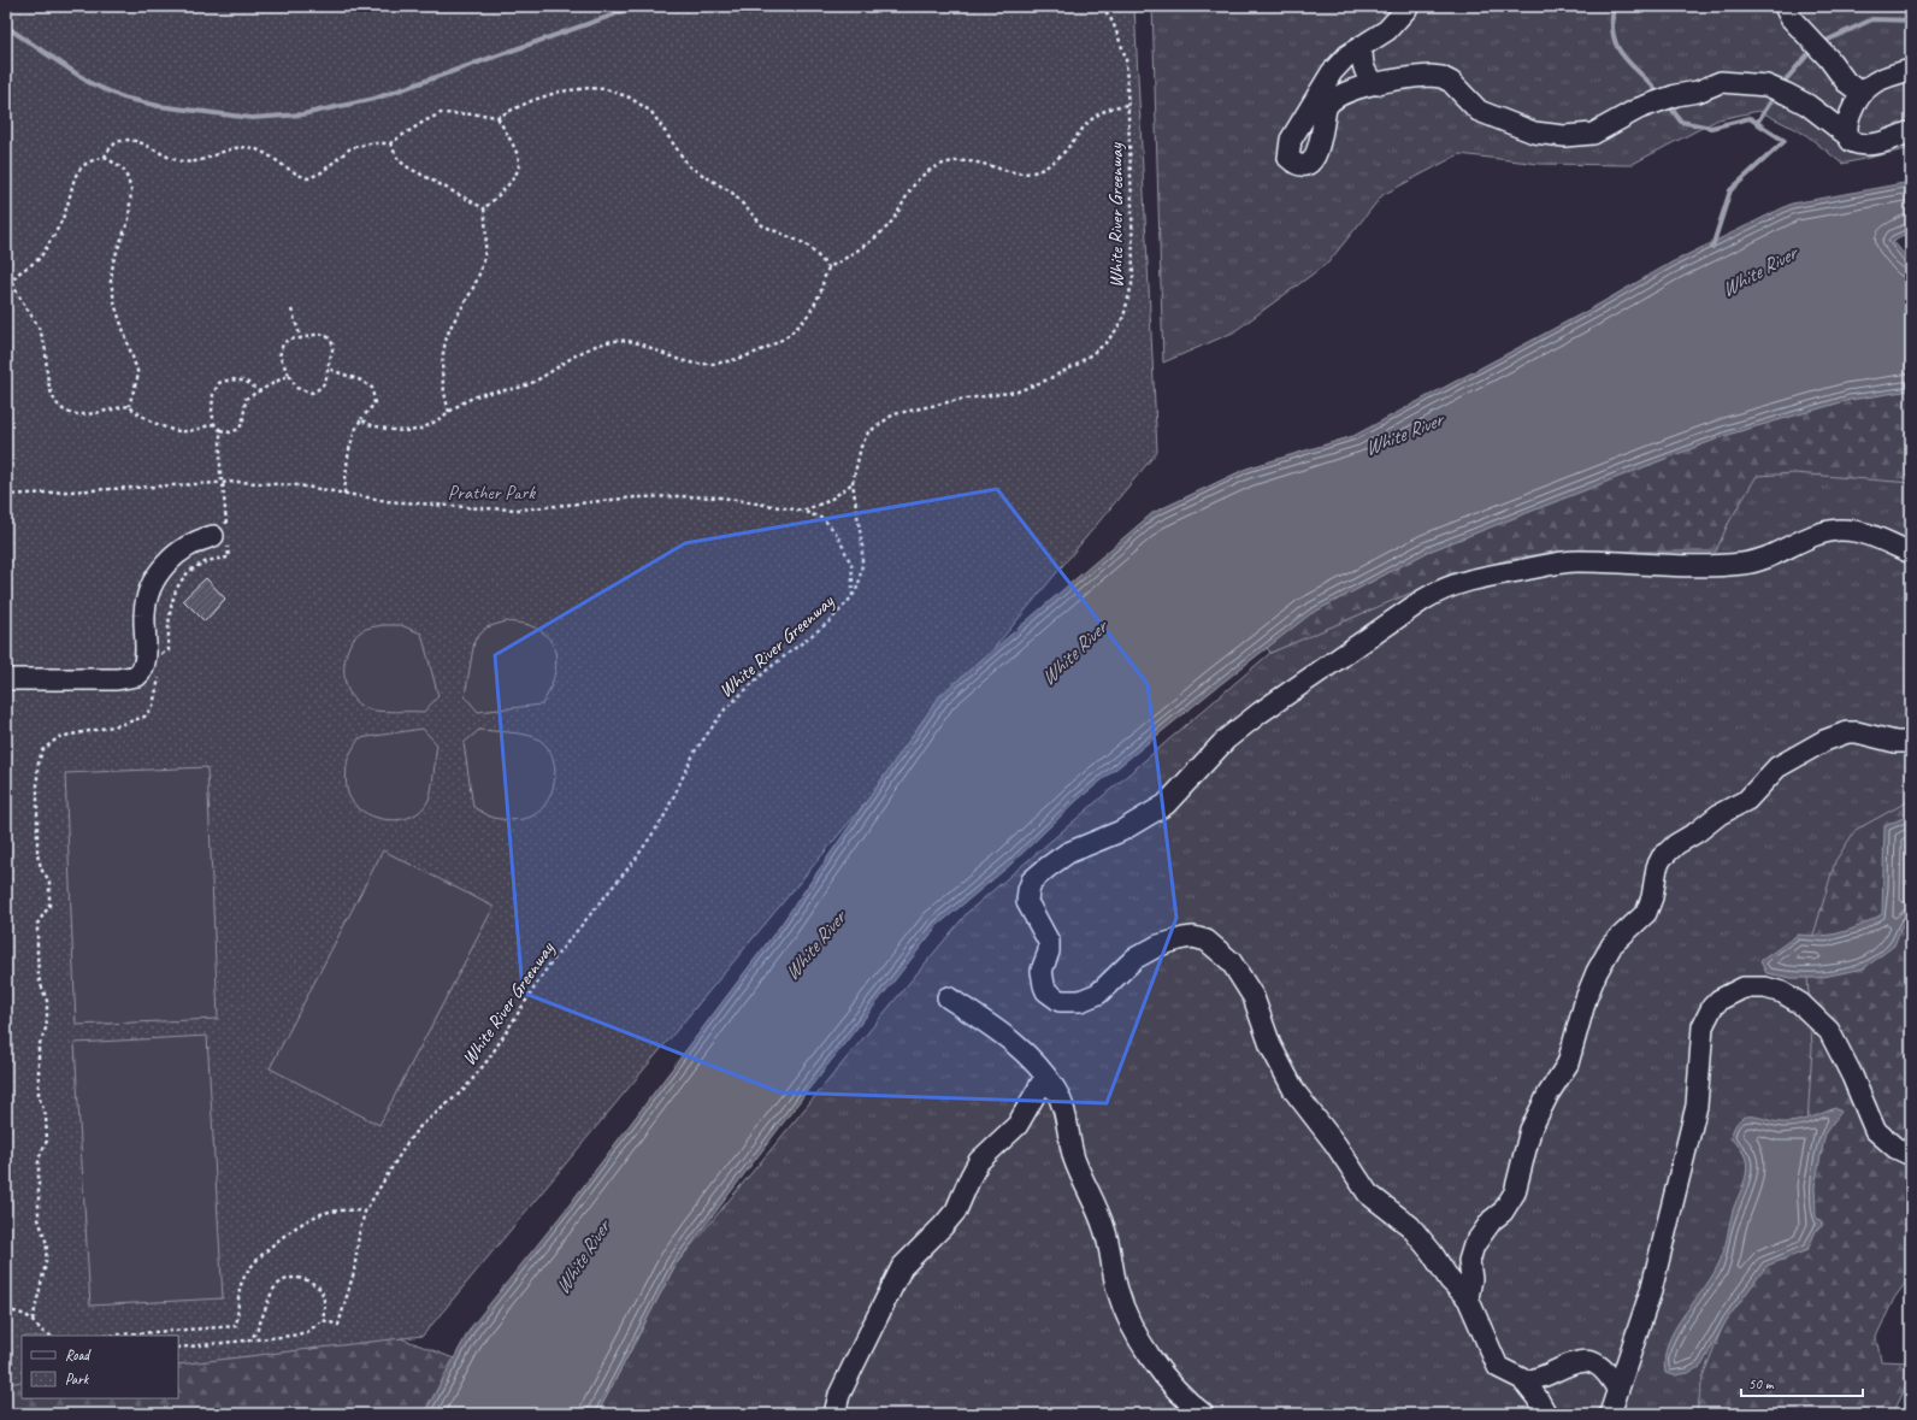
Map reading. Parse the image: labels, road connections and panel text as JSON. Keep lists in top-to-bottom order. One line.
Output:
{"streets":{"path":["White River Greenway"]},"water":["White River"],"parks":["Prather Park"],"legend":["Road","Park"],"scale_bar":"50 m"}
